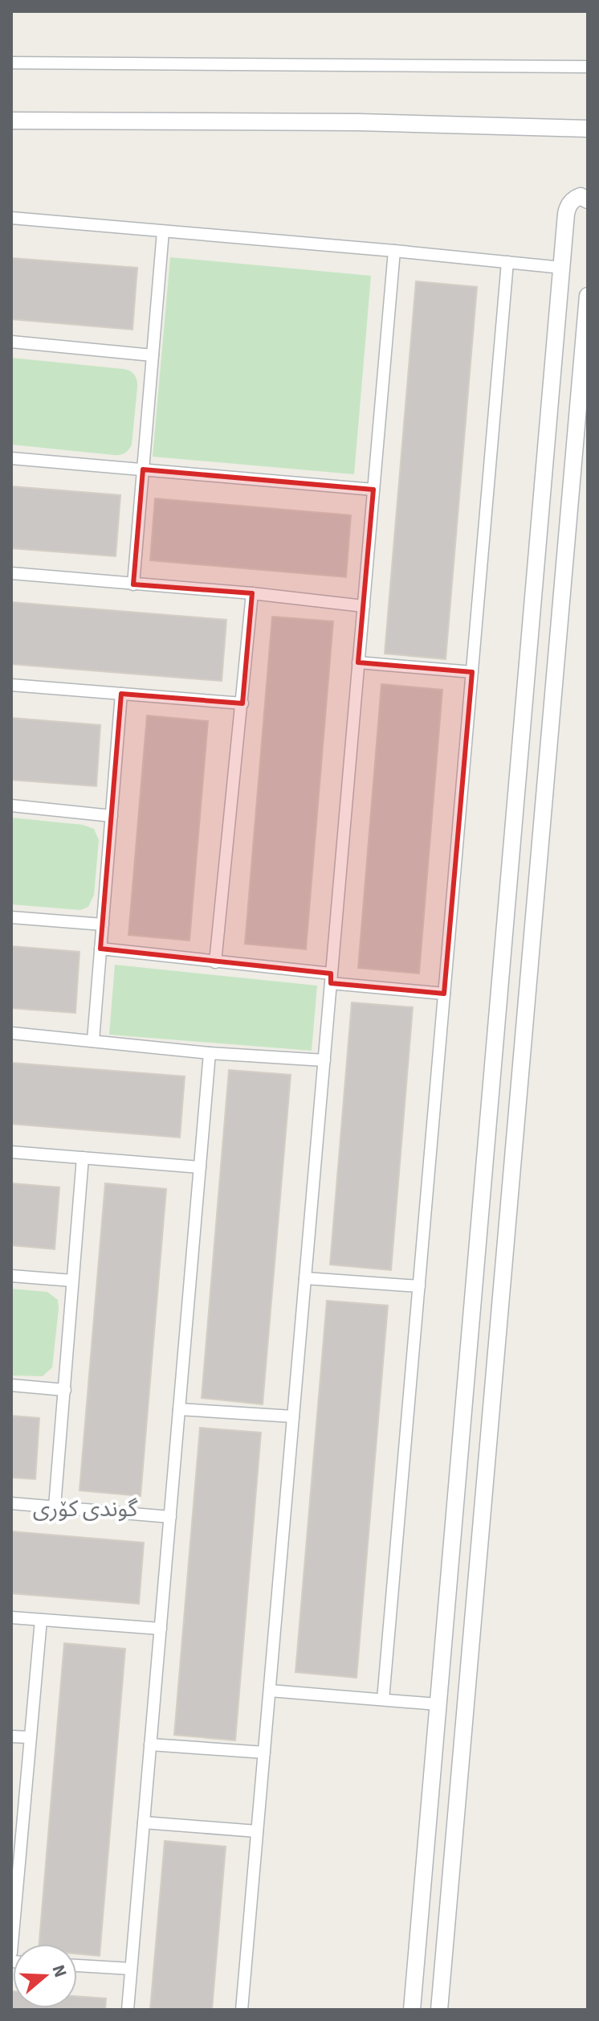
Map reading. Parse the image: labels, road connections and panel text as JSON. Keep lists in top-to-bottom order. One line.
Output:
{"districts":["گوندی کۆری"],"north":"right"}
